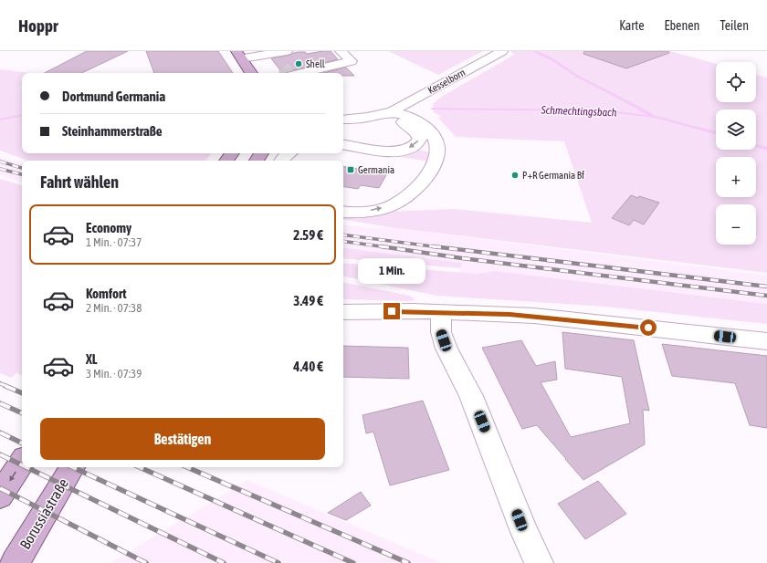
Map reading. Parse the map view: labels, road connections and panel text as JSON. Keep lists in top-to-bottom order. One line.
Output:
{"streets":{"main road":["Borussiastraße"],"street":["Kesselborn"]},"water":["Schmechtingsbach"],"places":{"other":["Shell","P+R Germania Bf"],"transit":["Germania"]},"page":{"header":"Hoppr","nav":["Karte","Ebenen","Teilen"],"map_buttons":["+","−"],"banner":["Dortmund Germania","Steinhammerstraße"],"heading":"Fahrt wählen","list":[{"name":"Economy","note":"1 Min. · 07:37","value":"2.59 €"},{"name":"Komfort","note":"2 Min. · 07:38","value":"3.49 €"},{"name":"XL","note":"3 Min. · 07:39","value":"4.40 €"}],"bubble":"1 Min.","buttons":"Bestätigen"}}
